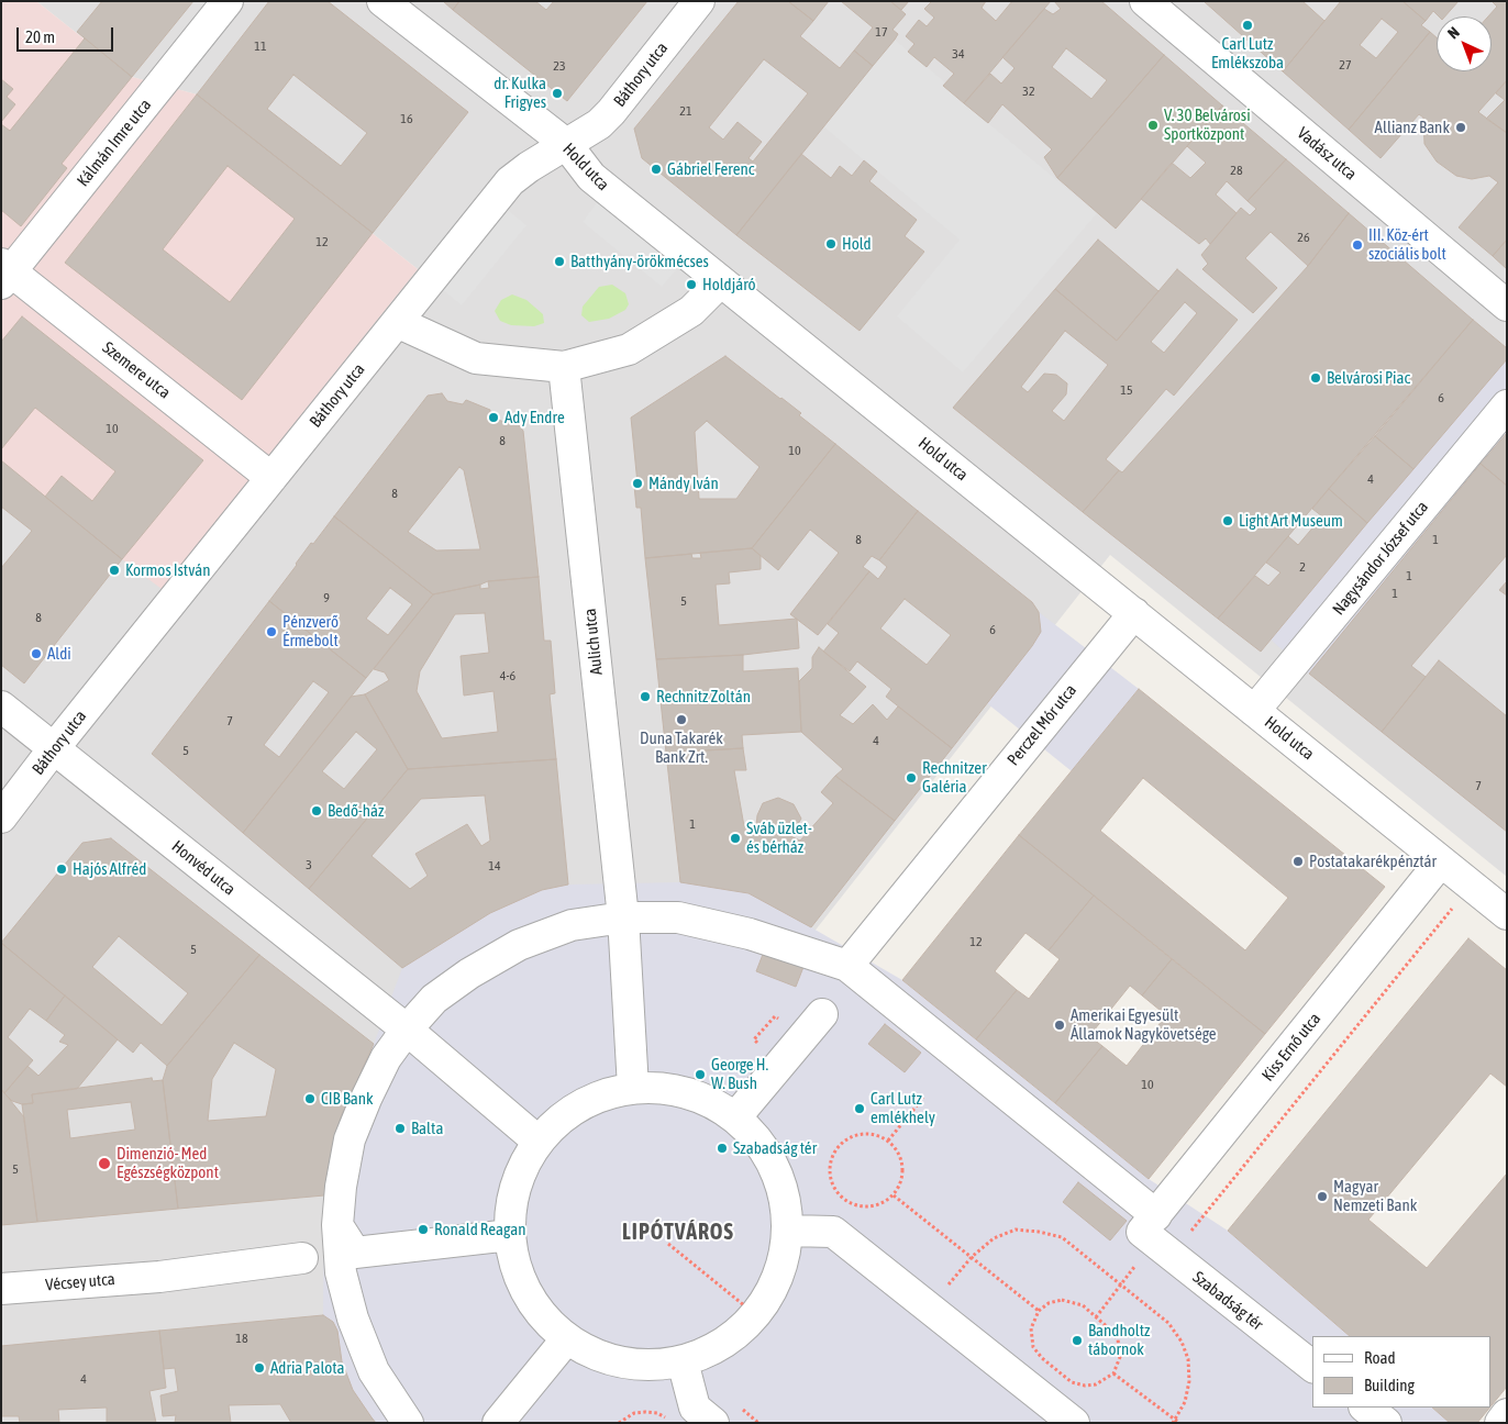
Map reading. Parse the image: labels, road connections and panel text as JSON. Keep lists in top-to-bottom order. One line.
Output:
{"streets":{"street":["Báthory utca","Kálmán Imre utca","Vadász utca","Hold utca","Szemere utca","Nagysándor József utca","Aulich utca","Perczel Mór utca","Honvéd utca","Kiss Ernő utca","Vécsey utca","Szabadság tér"]},"crossings":[["Báthory utca","Hold utca"],["Báthory utca","Szemere utca"],["Báthory utca","Honvéd utca"],["Kálmán Imre utca","Szemere utca"],["Hold utca","Nagysándor József utca"],["Hold utca","Perczel Mór utca"],["Hold utca","Kiss Ernő utca"],["Aulich utca","Szabadság tér"],["Perczel Mór utca","Szabadság tér"],["Honvéd utca","Szabadság tér"],["Kiss Ernő utca","Szabadság tér"]],"districts":["LIPÓTVÁROS"],"places":["Carl Lutz Emlékszoba","dr. Kulka Frigyes","V. 30 Belvárosi Sportközpont","Allianz Bank","Gábriel Ferenc","Hold","III. Köz-ért szociális bolt","Batthyány-örökmécses","Holdjáró","Belvárosi Piac","Ady Endre","Mándy Iván","Light Art Museum","Kormos István","Pénzverő Érmebolt","Aldi","Rechnitz Zoltán","Duna Takarék Bank Zrt.","Rechnitzer Galéria","Bedő-ház","Sváb üzlet- és bérház","Postatakarékpénztár","Hajós Alfréd","Amerikai Egyesült Államok Nagykövetsége","George H. W. Bush","CIB Bank","Carl Lutz emlékhely","Balta","Szabadság tér","Dimenzió- Med Egészségközpont","Magyar Nemzeti Bank","Ronald Reagan","Bandholtz tábornok","Adria Palota"],"house_numbers":["17","11","34","27","23","32","21","16","28","26","12","15","6","10","8","10","4","8","8","1","2","1","1","9","5","8","6","4-6","7","4","5","7","1","3","14","12","5","10","5","18","4"],"legend":["Road","Building"],"scale_bar":"20 m","north":"top left"}
